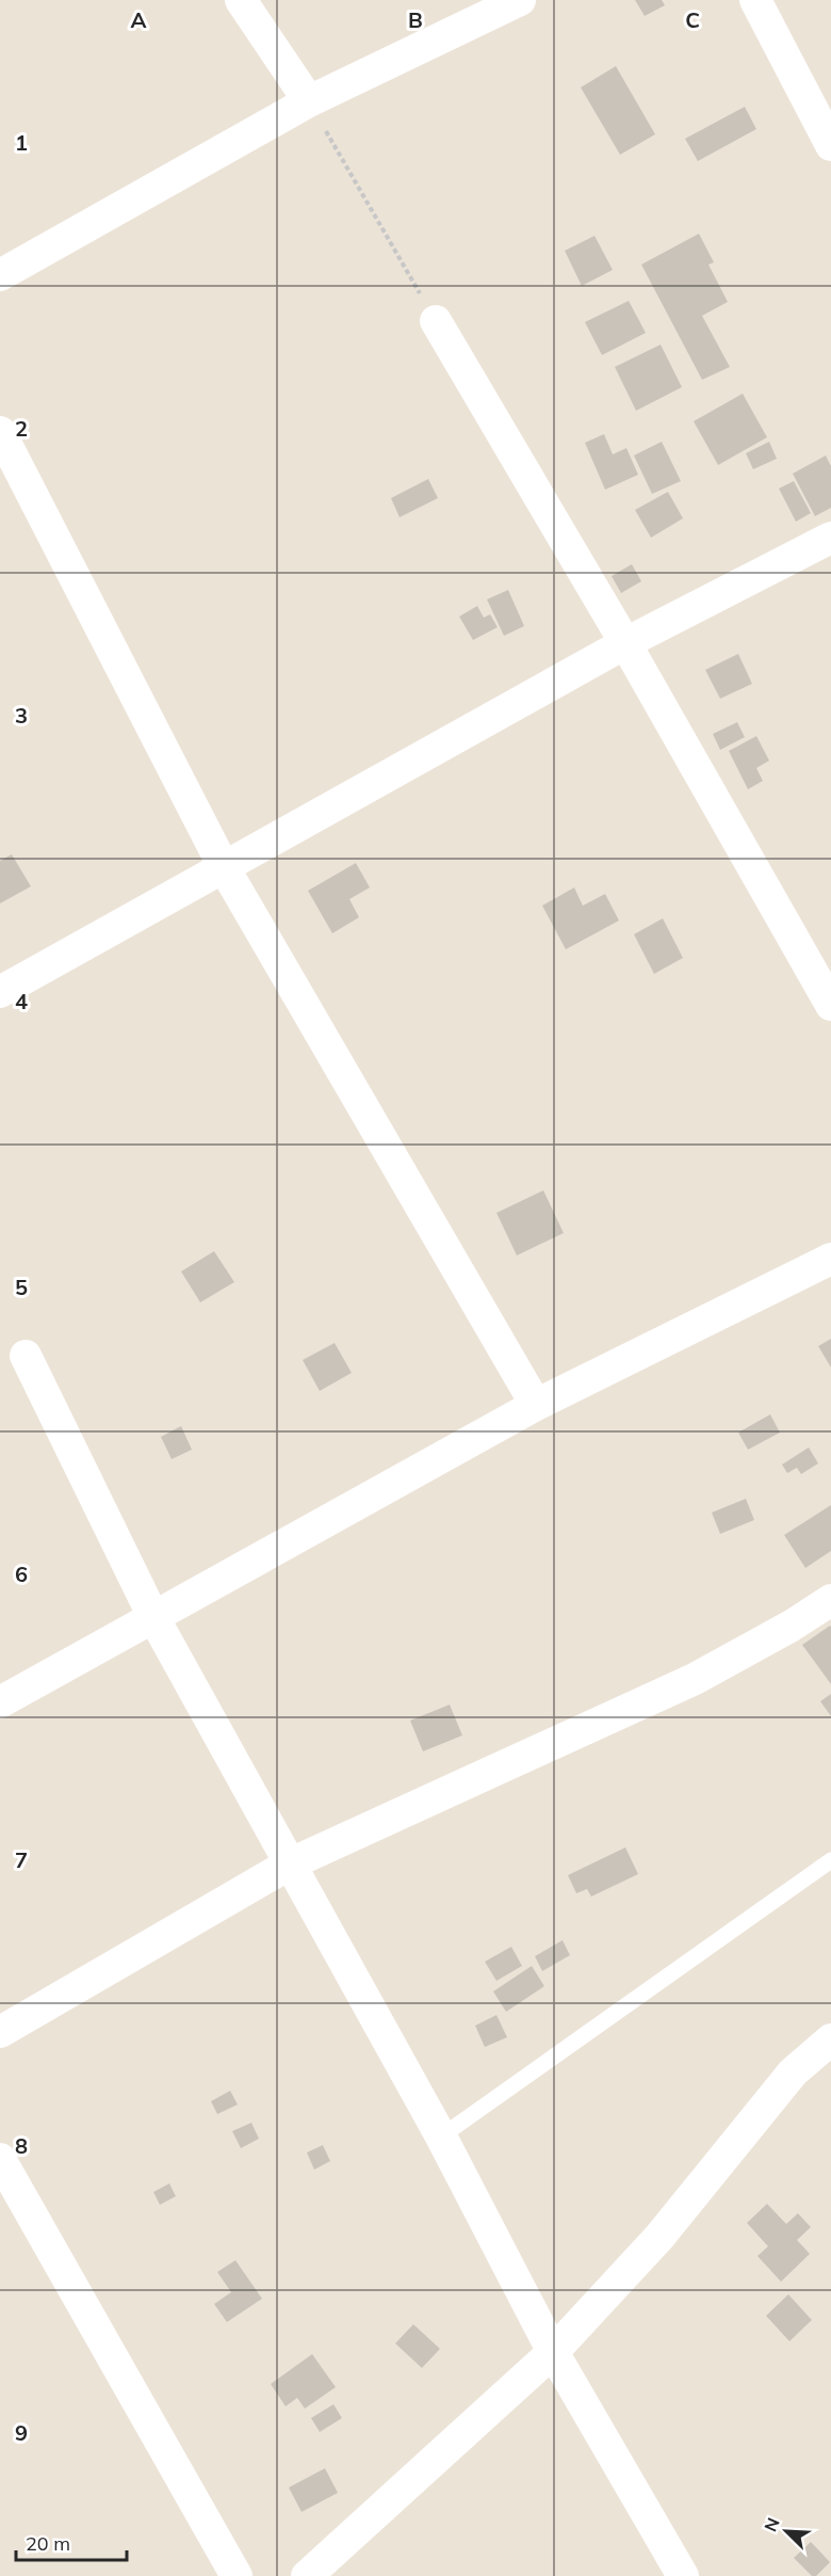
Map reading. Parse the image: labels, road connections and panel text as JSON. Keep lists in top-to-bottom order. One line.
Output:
{"scale_bar":"20 m","north":"top left","grid":{"columns":["A","B","C"],"rows":["1","2","3","4","5","6","7","8","9"]}}
